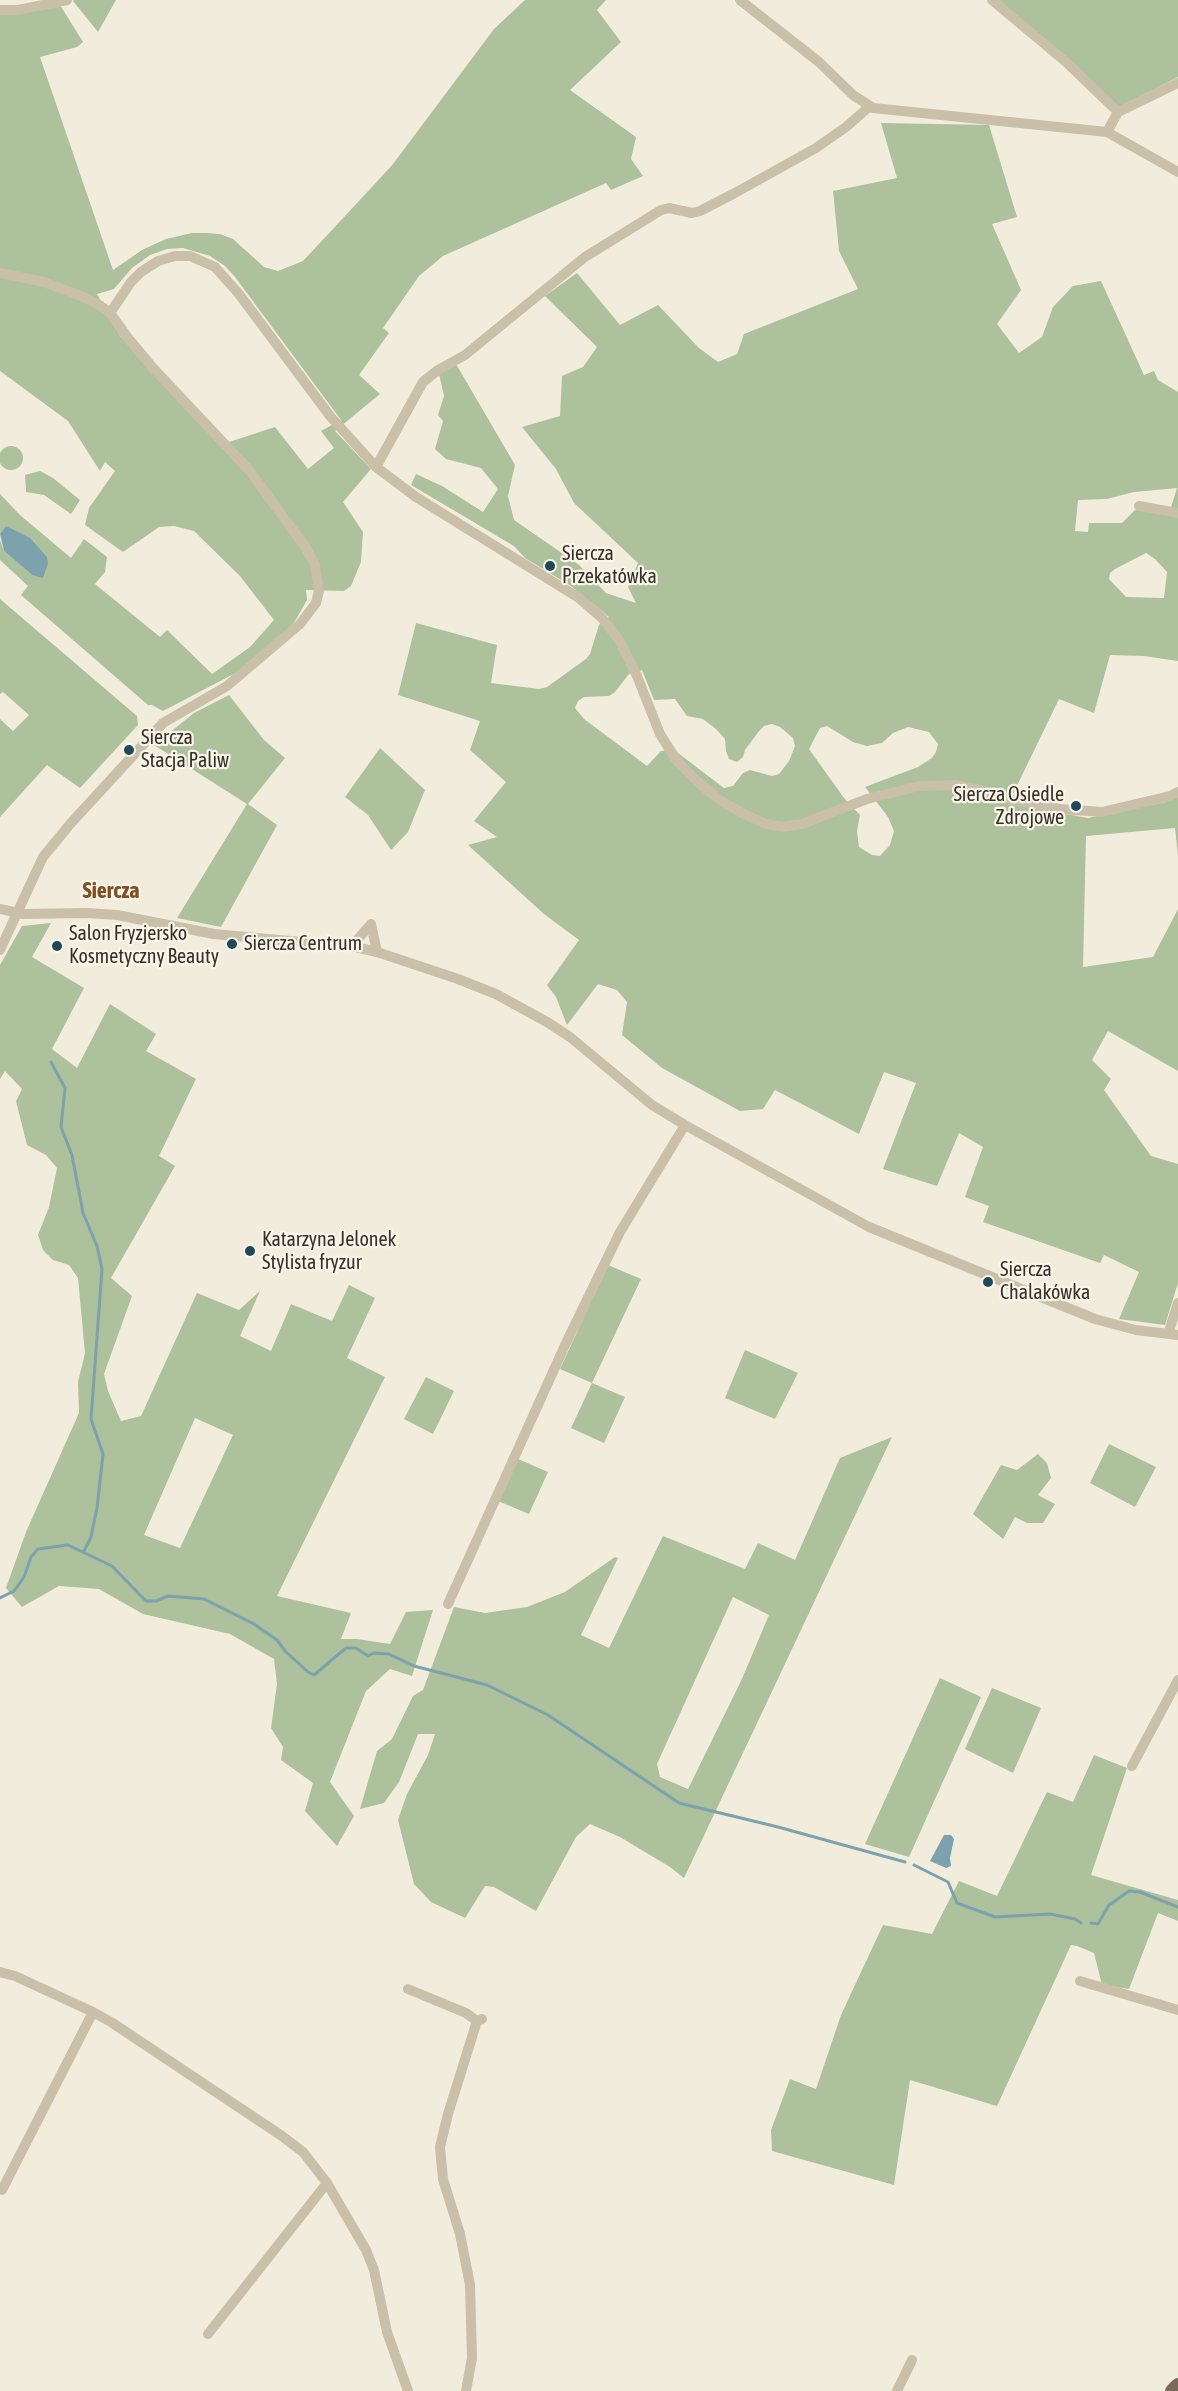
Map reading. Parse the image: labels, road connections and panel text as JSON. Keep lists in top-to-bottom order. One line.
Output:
{"districts":["Siercza"],"places":["Siercza Przekatówka","Siercza Stacja Paliw","Siercza Osiedle Zdrojowe","Siercza Centrum","Salon Fryzjersko Kosmetyczny Beauty","Katarzyna Jelonek Stylista fryzur","Siercza Chalakówka"]}
